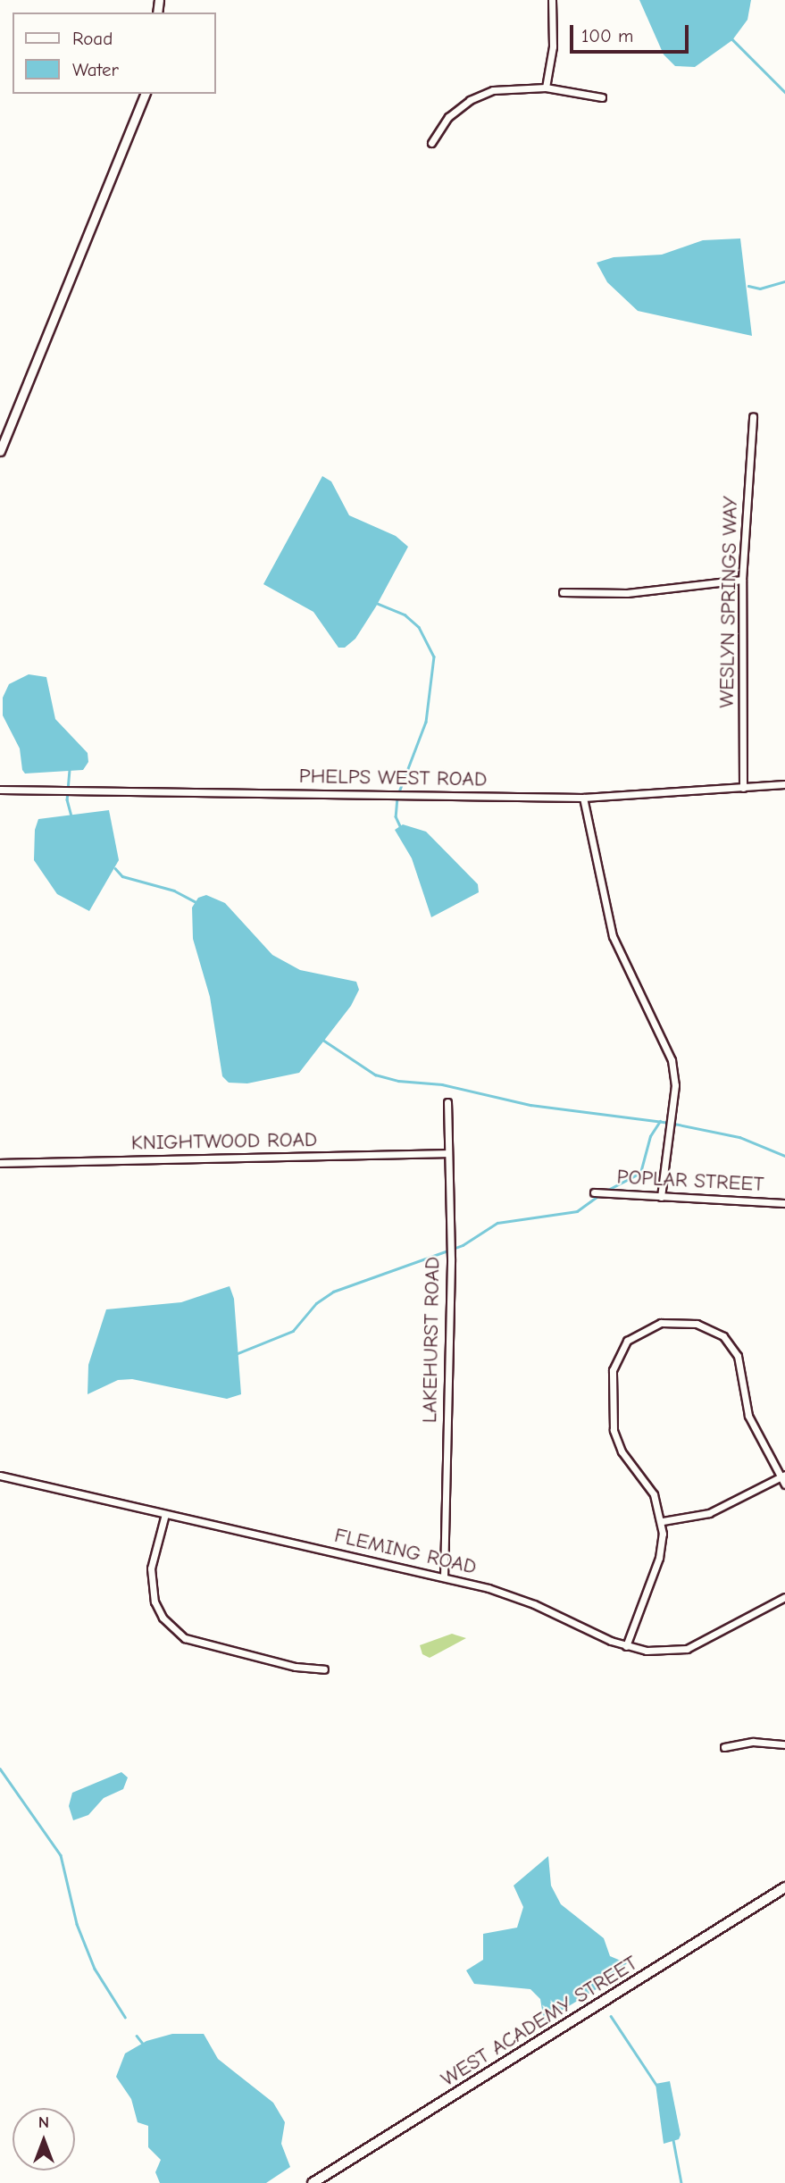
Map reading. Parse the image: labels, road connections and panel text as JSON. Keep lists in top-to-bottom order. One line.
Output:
{"streets":{"main road":["WEST ACADEMY STREET"],"street":["WESLYN SPRINGS WAY","PHELPS WEST ROAD","KNIGHTWOOD ROAD","POPLAR STREET","LAKEHURST ROAD","FLEMING ROAD"]},"crossings":[["WESLYN SPRINGS WAY","PHELPS WEST ROAD"],["KNIGHTWOOD ROAD","LAKEHURST ROAD"],["LAKEHURST ROAD","FLEMING ROAD"]],"legend":["Road","Water"],"scale_bar":"100 m","north":"top"}
